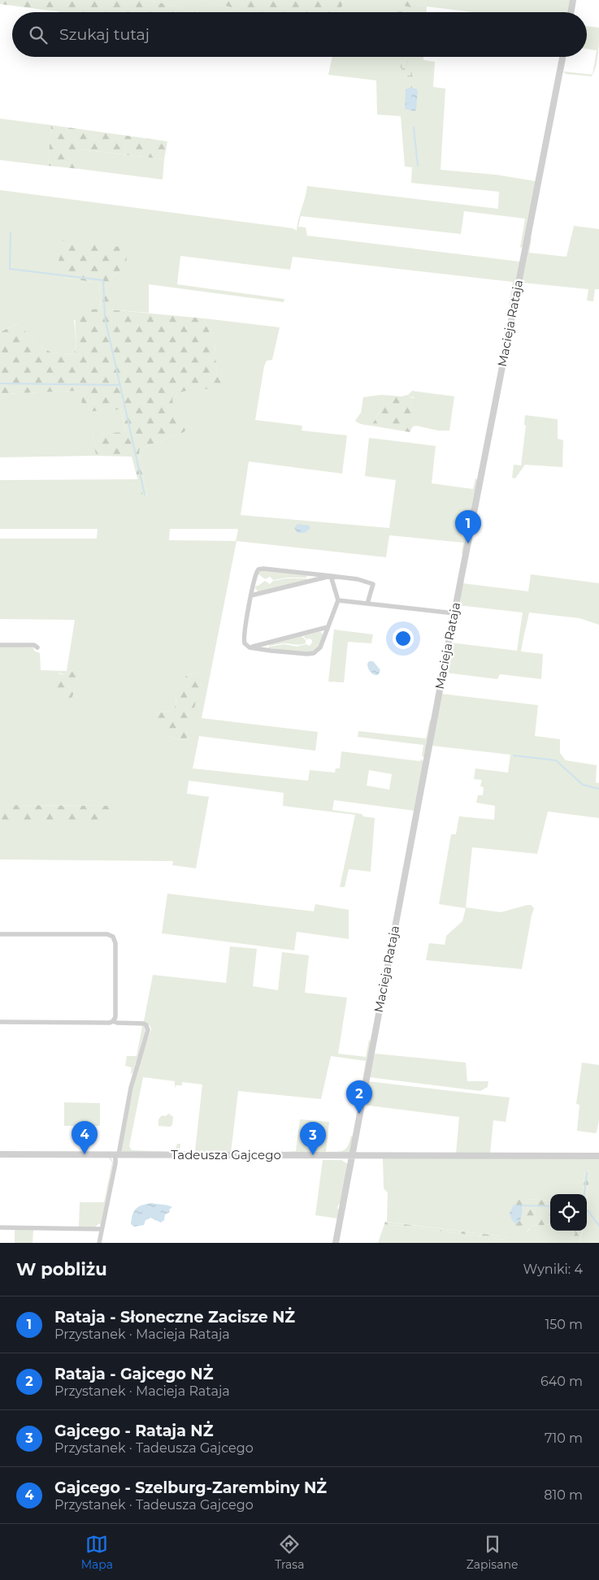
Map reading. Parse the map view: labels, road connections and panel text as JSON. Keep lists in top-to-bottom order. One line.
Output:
{"streets":{"street":["Macieja Rataja","Tadeusza Gajcego"]},"crossings":[["Macieja Rataja","Tadeusza Gajcego"]],"page":{"search":"Szukaj tutaj","pins":["1","2","4","3"],"heading":["W pobliżu","Wyniki: 4"],"list":[{"mark":"1","name":"Rataja - Słoneczne Zacisze NŻ","note":"Przystanek · Macieja Rataja","value":"150 m"},{"mark":"2","name":"Rataja - Gajcego NŻ","note":"Przystanek · Macieja Rataja","value":"640 m"},{"mark":"3","name":"Gajcego - Rataja NŻ","note":"Przystanek · Tadeusza Gajcego","value":"710 m"},{"mark":"4","name":"Gajcego - Szelburg-Zarembiny NŻ","note":"Przystanek · Tadeusza Gajcego","value":"810 m"}],"nav":["Mapa","Trasa","Zapisane"]}}
